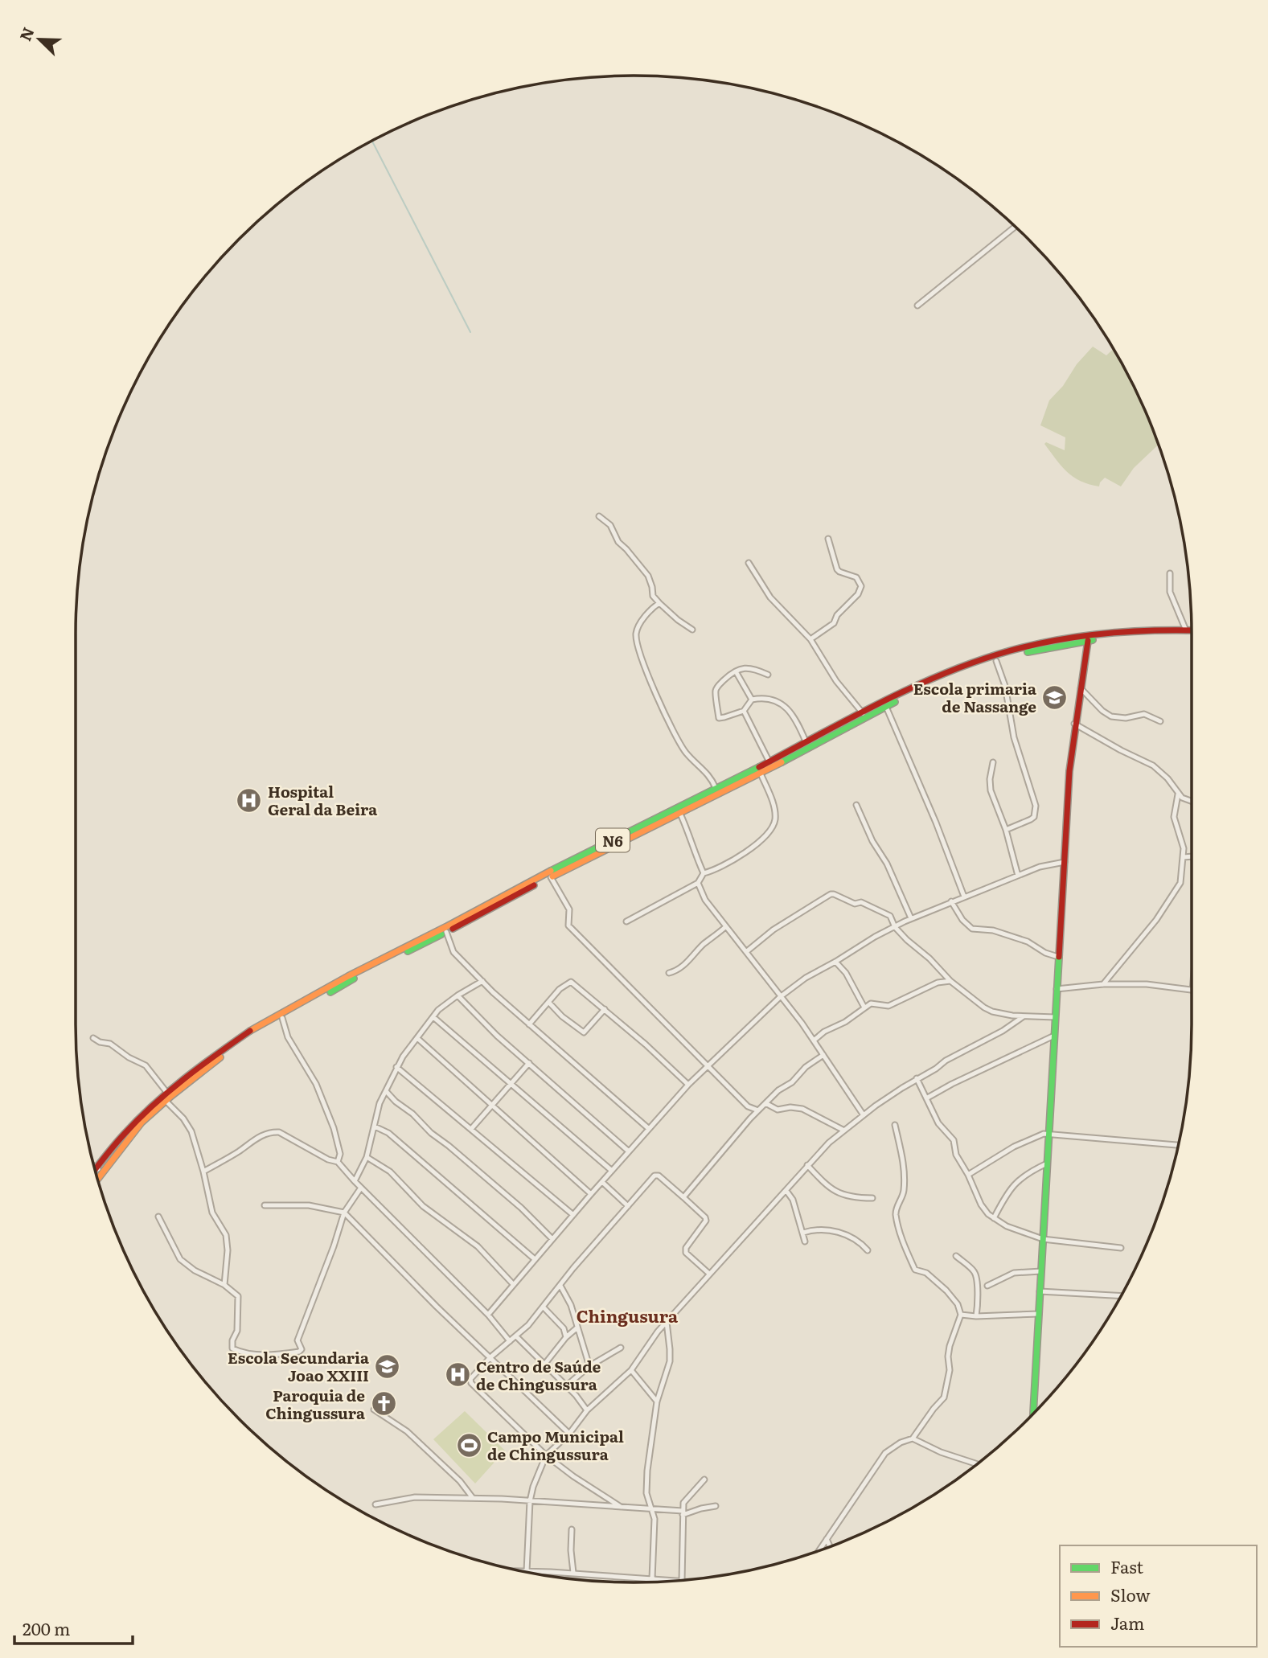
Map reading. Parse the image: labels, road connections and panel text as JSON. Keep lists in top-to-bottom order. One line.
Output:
{"streets":{"main road":["N6"]},"districts":["Chingusura"],"places":{"school or university":["Escola primaria de Nassange","Escola Secundaria Joao XXIII"],"hospital":["Hospital Geral da Beira","Centro de Saúde de Chingussura"],"church":["Paroquia de Chingussura"],"sports":["Campo Municipal de Chingussura"]},"legend":["Fast","Slow","Jam"],"scale_bar":"200 m","north":"top left"}
